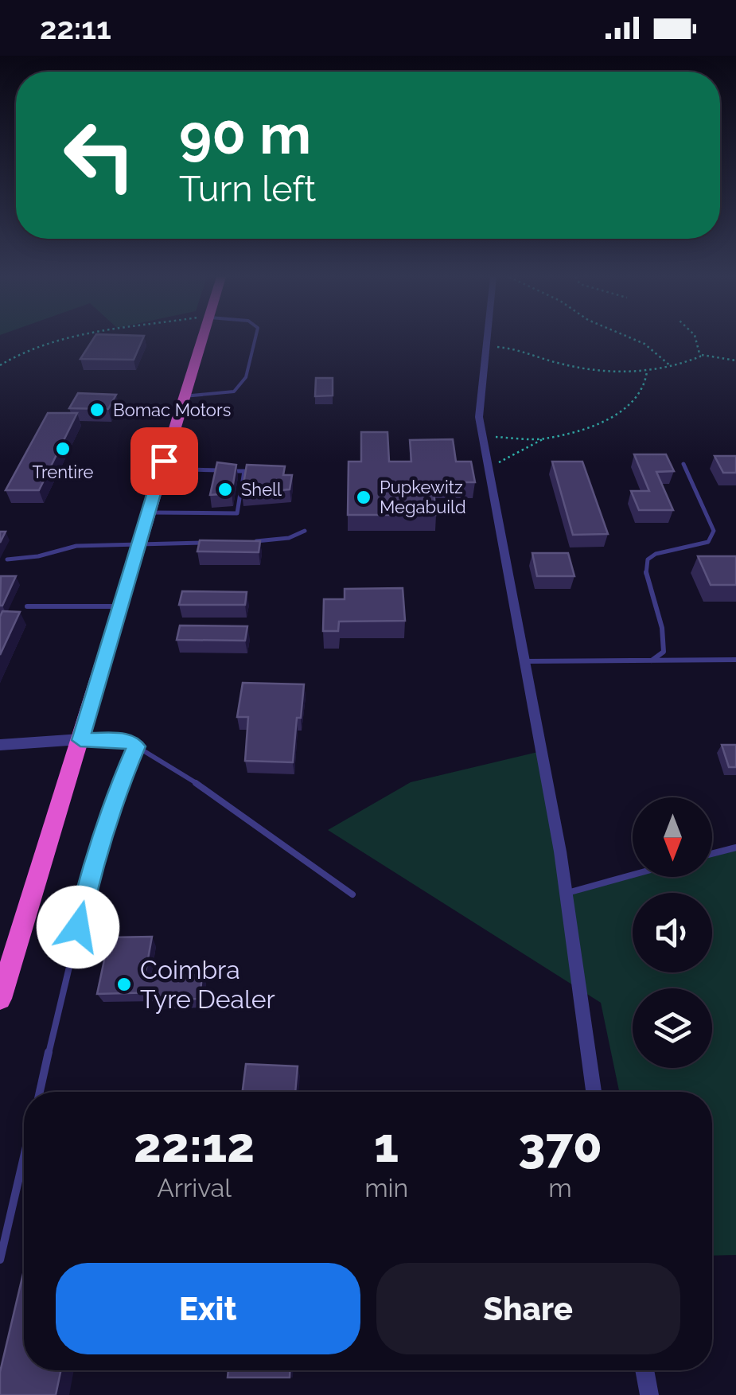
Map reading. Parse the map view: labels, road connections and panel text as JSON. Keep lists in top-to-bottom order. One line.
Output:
{"places":["Bomac Motors","Trentire","Shell","Pupkewitz Megabuild","Coimbra Tyre Dealer"],"north":"bottom","page":{"status":"22:11","turn":["90 m","Turn left"],"eta":["22:12","Arrival","1","min","370","m"],"buttons":["Exit","Share"]}}
